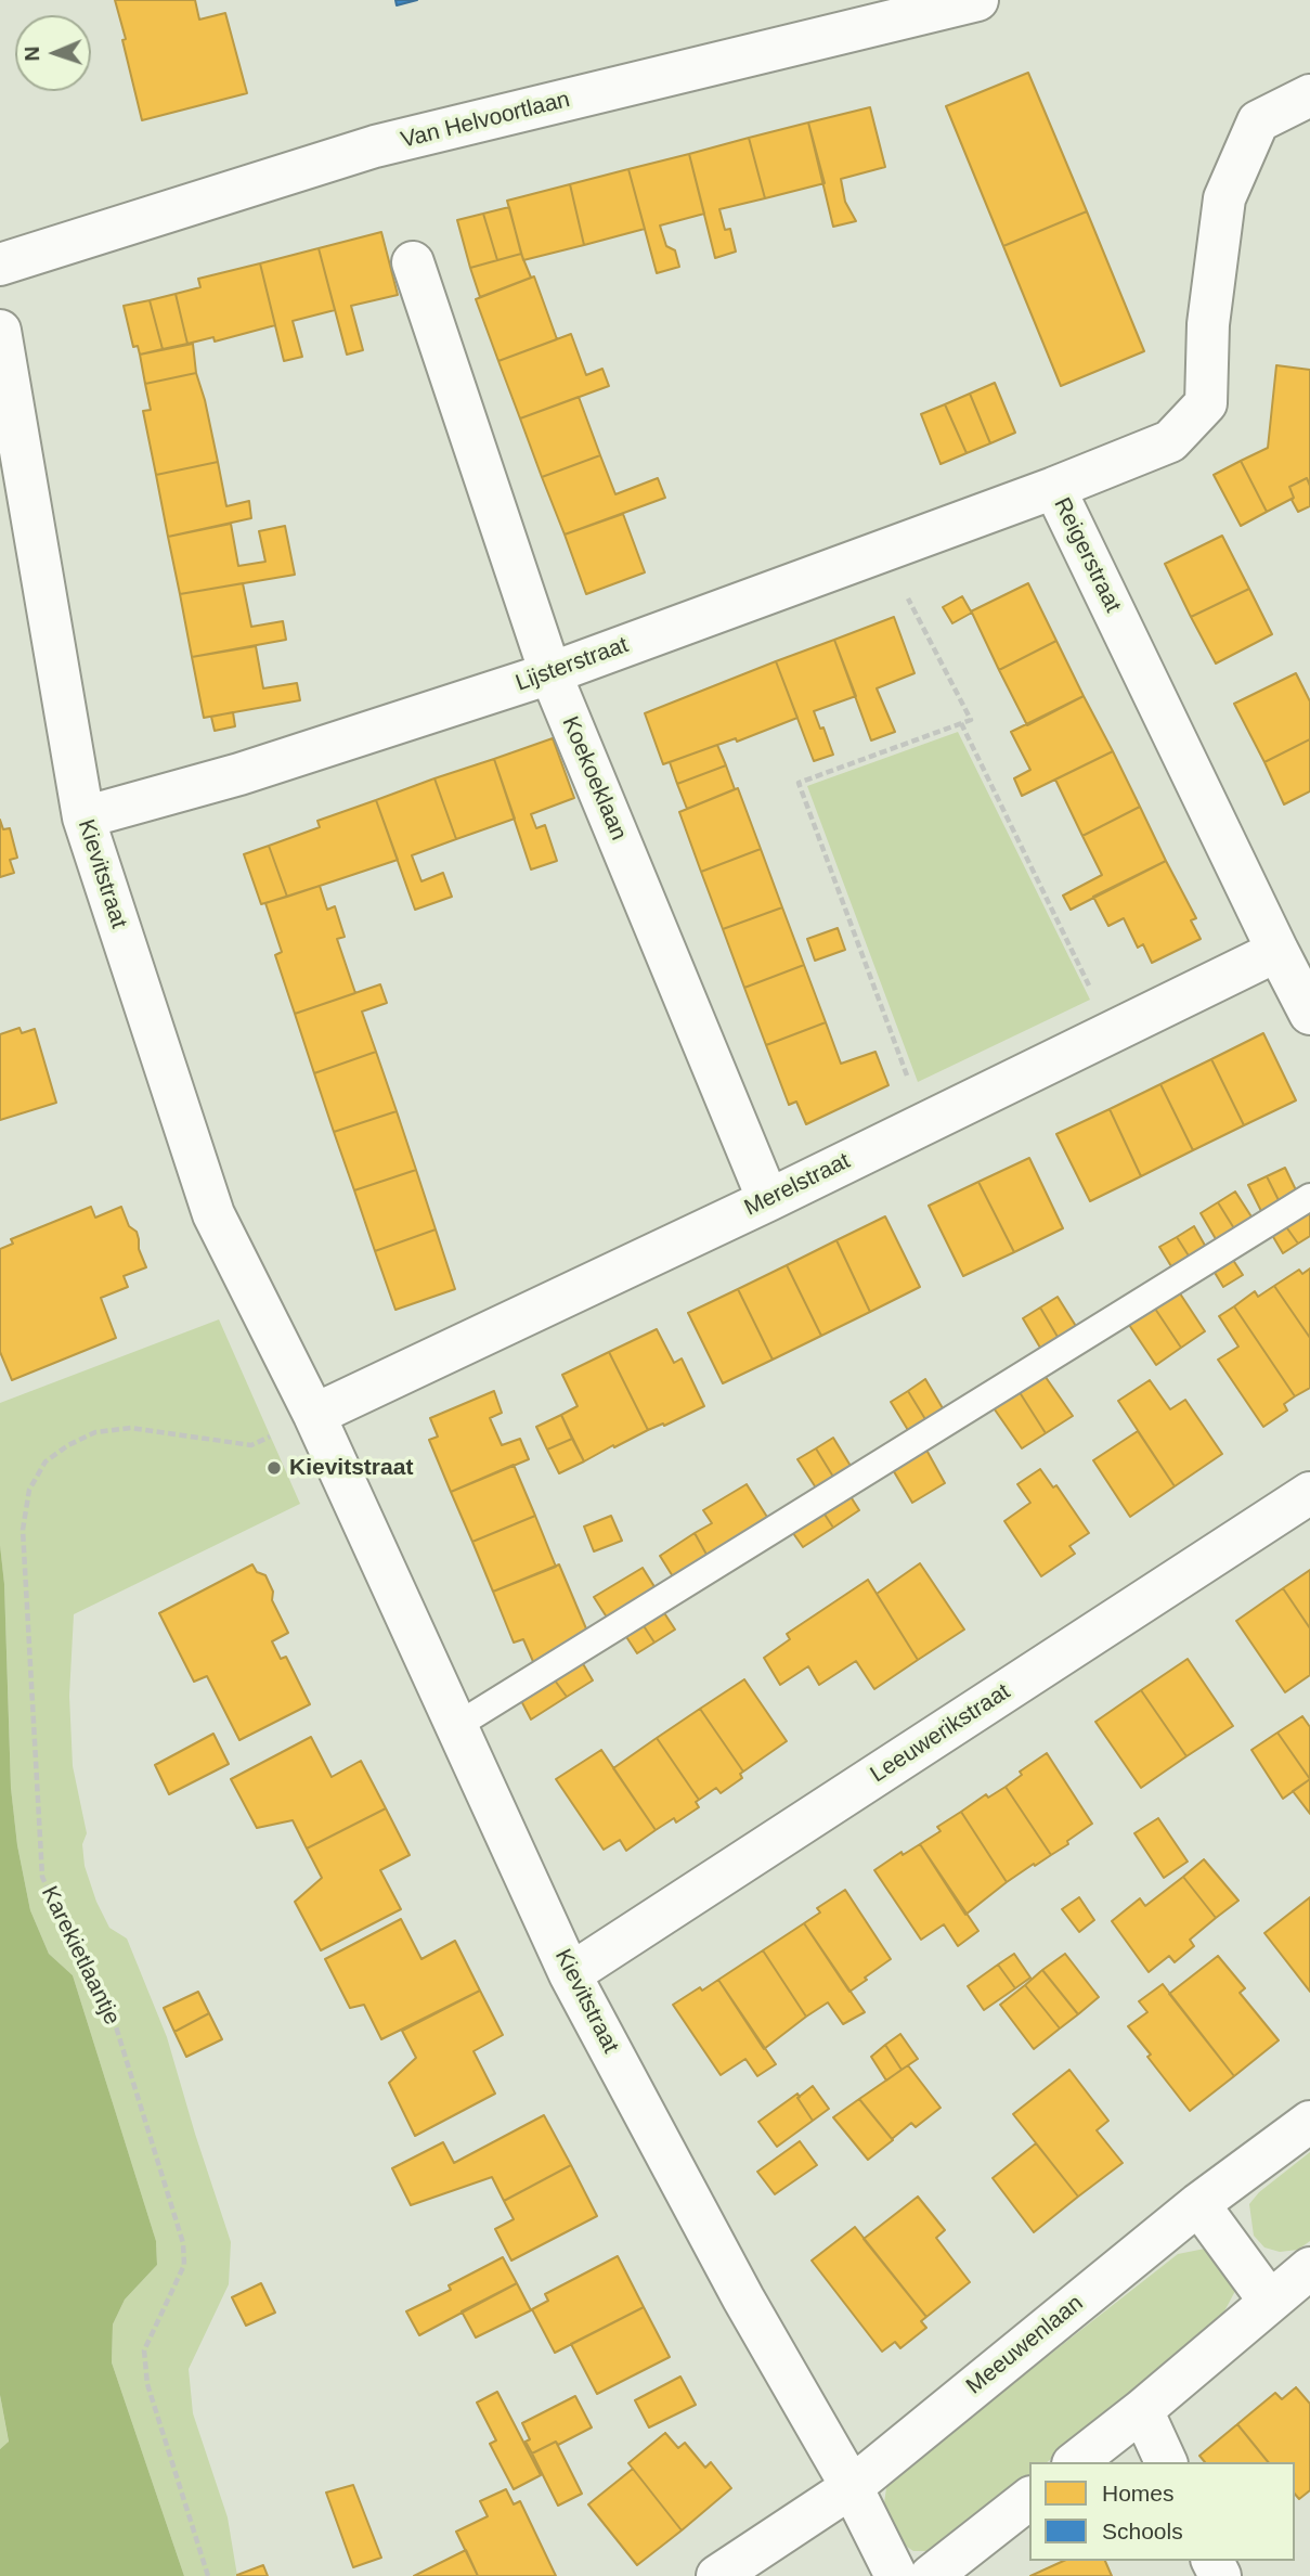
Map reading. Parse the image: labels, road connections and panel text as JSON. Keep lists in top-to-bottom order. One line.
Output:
{"streets":{"street":["Van Helvoortlaan","Reigerstraat","Lijsterstraat","Koekoeklaan","Kievitstraat","Merelstraat","Leeuwerikstraat","Meeuwenlaan"],"path":["Karekietlaantje"]},"crossings":[["Reigerstraat","Lijsterstraat"],["Reigerstraat","Merelstraat"],["Lijsterstraat","Koekoeklaan"],["Lijsterstraat","Kievitstraat"],["Koekoeklaan","Merelstraat"],["Kievitstraat","Merelstraat"],["Kievitstraat","Leeuwerikstraat"],["Kievitstraat","Karekietlaantje"],["Kievitstraat","Meeuwenlaan"],["Merelstraat","Karekietlaantje"]],"places":["Kievitstraat"],"legend":["Homes","Schools"],"north":"left"}
